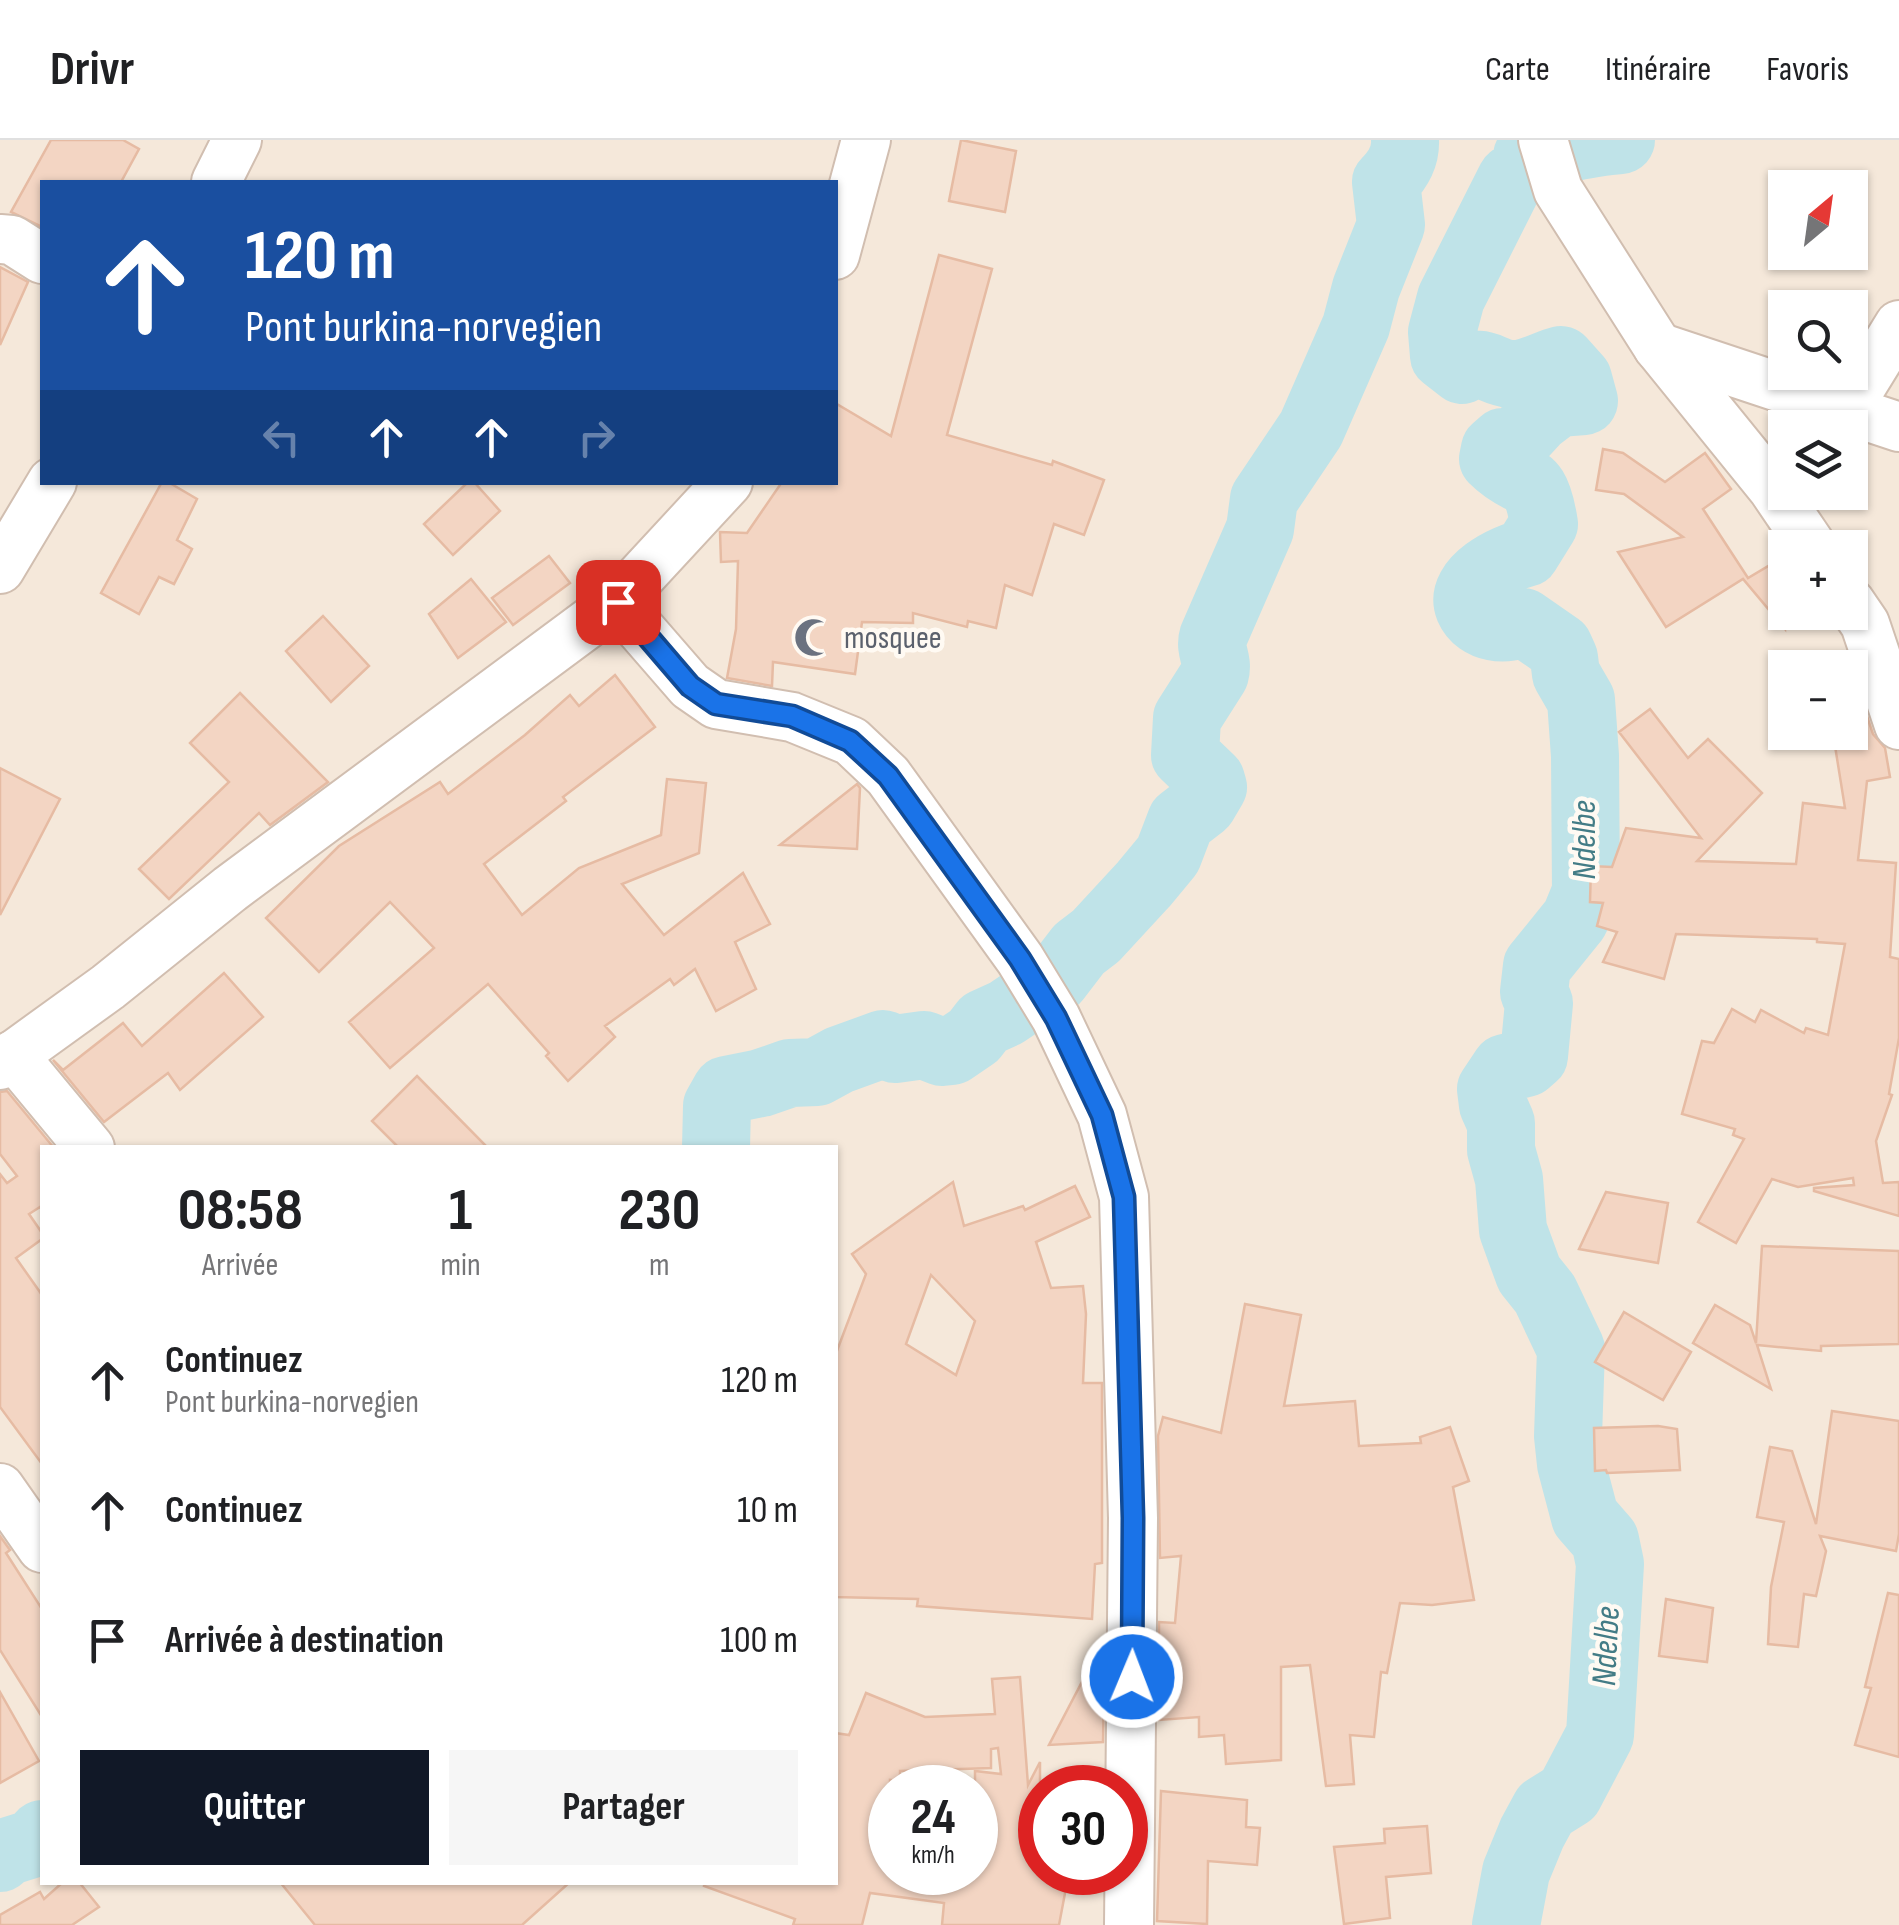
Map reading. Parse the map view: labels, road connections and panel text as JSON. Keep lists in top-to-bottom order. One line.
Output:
{"water":["Ndelbe"],"places":{"mosque":["mosquee"]},"north":"top right","page":{"header":"Drivr","nav":["Carte","Itinéraire","Favoris"],"map_buttons":["+","−"],"turn":["120 m","Pont burkina-norvegien"],"eta":["08:58","Arrivée","1","min","230","m"],"list":[{"name":"Continuez","note":"Pont burkina-norvegien","value":"120 m"},{"name":"Continuez","value":"10 m"},{"name":"Arrivée à destination","value":"100 m"}],"buttons":["Quitter","Partager"],"speed":"24 km/h","limit":"30"}}
